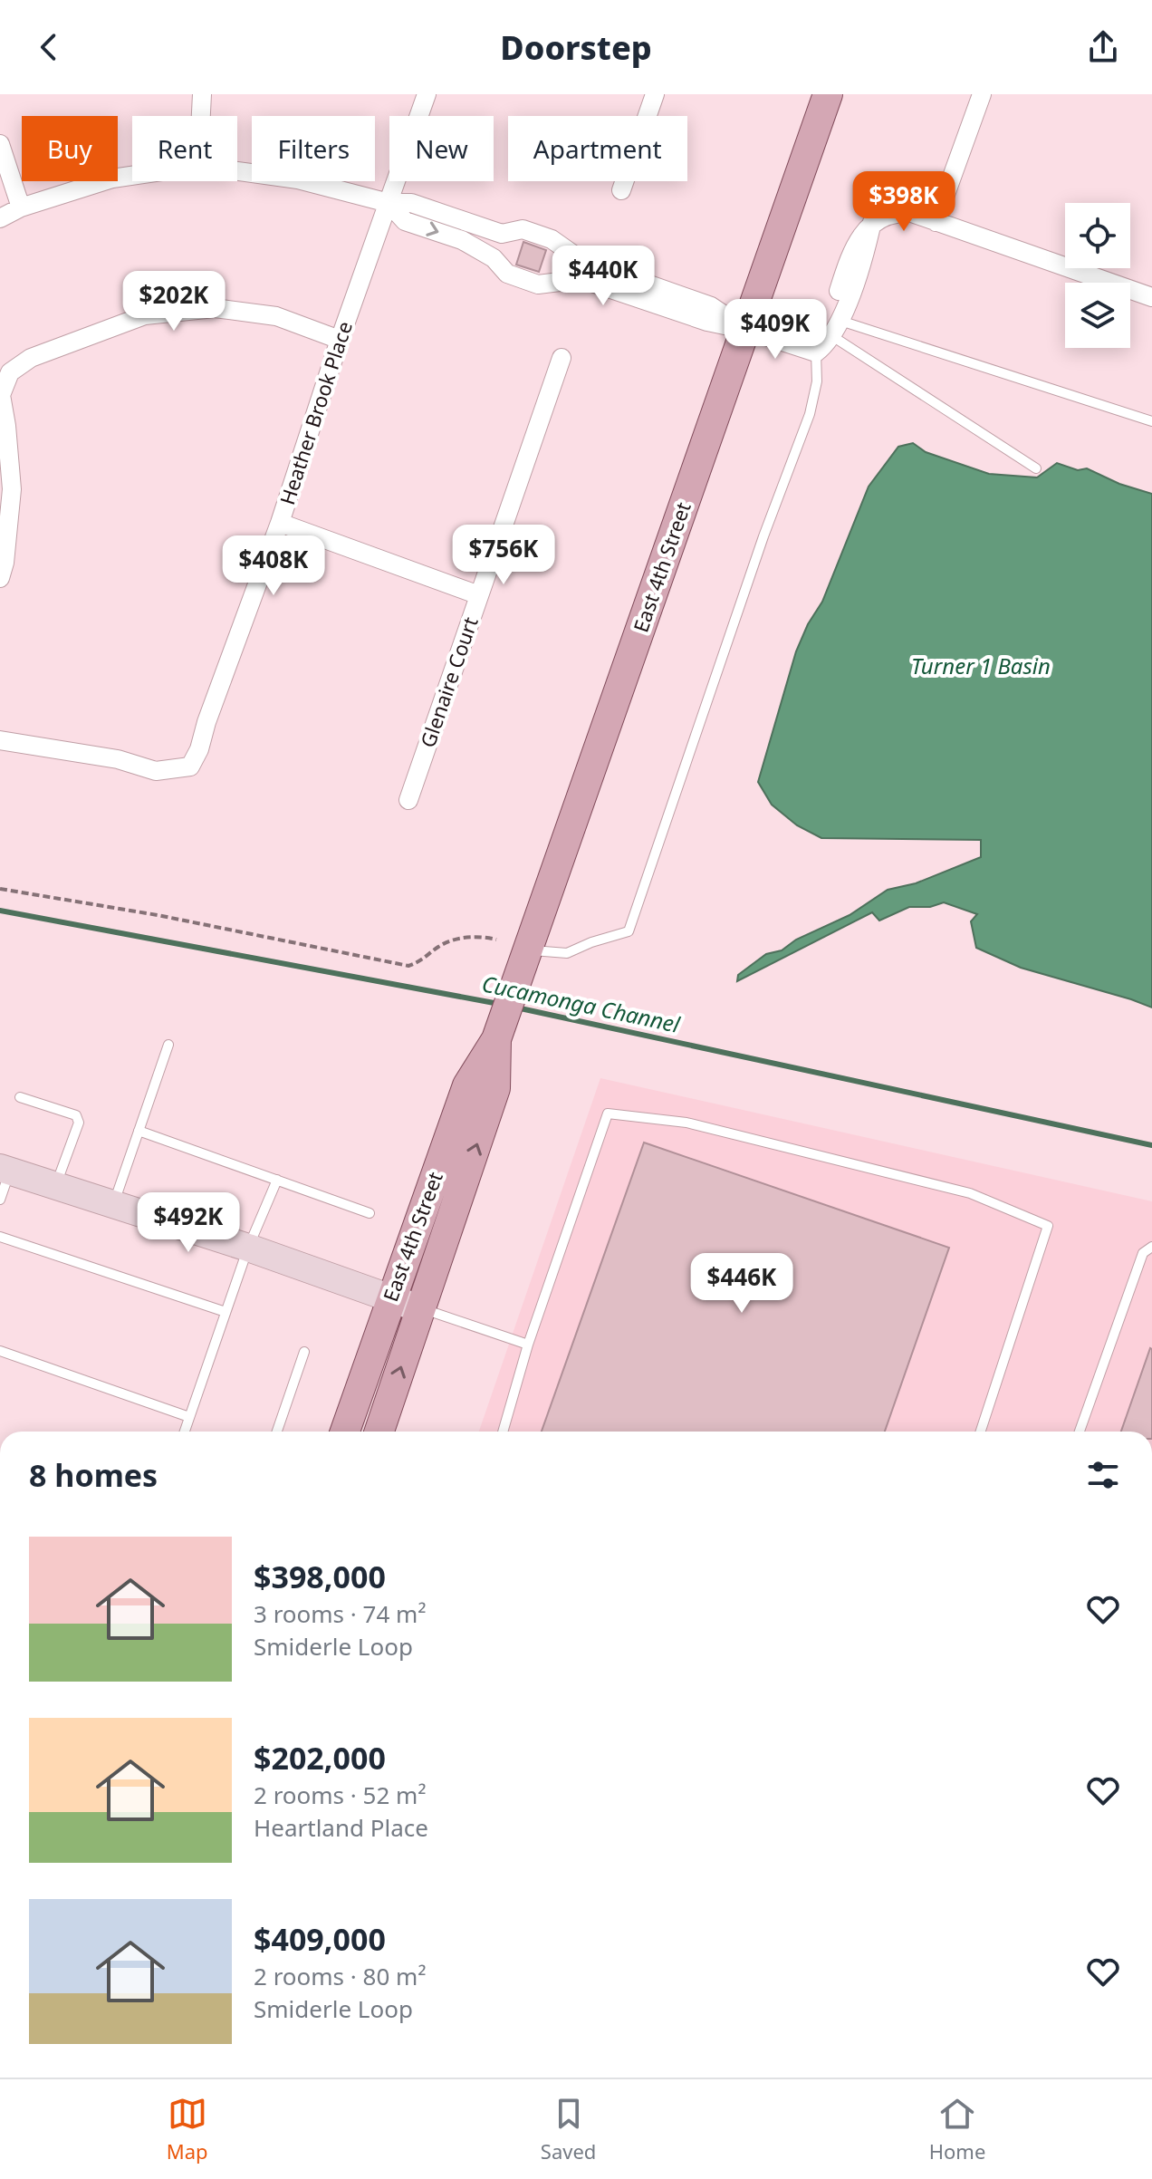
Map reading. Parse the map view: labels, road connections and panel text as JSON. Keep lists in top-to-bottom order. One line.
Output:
{"streets":{"main road":["East 4th Street"],"street":["Heather Brook Place","Glenaire Court"]},"water":["Turner 1 Basin","Cucamonga Channel"],"page":{"header":"Doorstep","chip":["Buy","Rent","Filters","New","Apartment"],"price":["$398K","$440K","$202K","$409K","$756K","$408K","$492K","$446K"],"heading":"8 homes","list":[{"name":"$398,000","note":"3 rooms · 74 m² · Smiderle Loop"},{"name":"$202,000","note":"2 rooms · 52 m² · Heartland Place"},{"name":"$409,000","note":"2 rooms · 80 m² · Smiderle Loop"}],"tabs":["Map","Saved","Home"]}}
